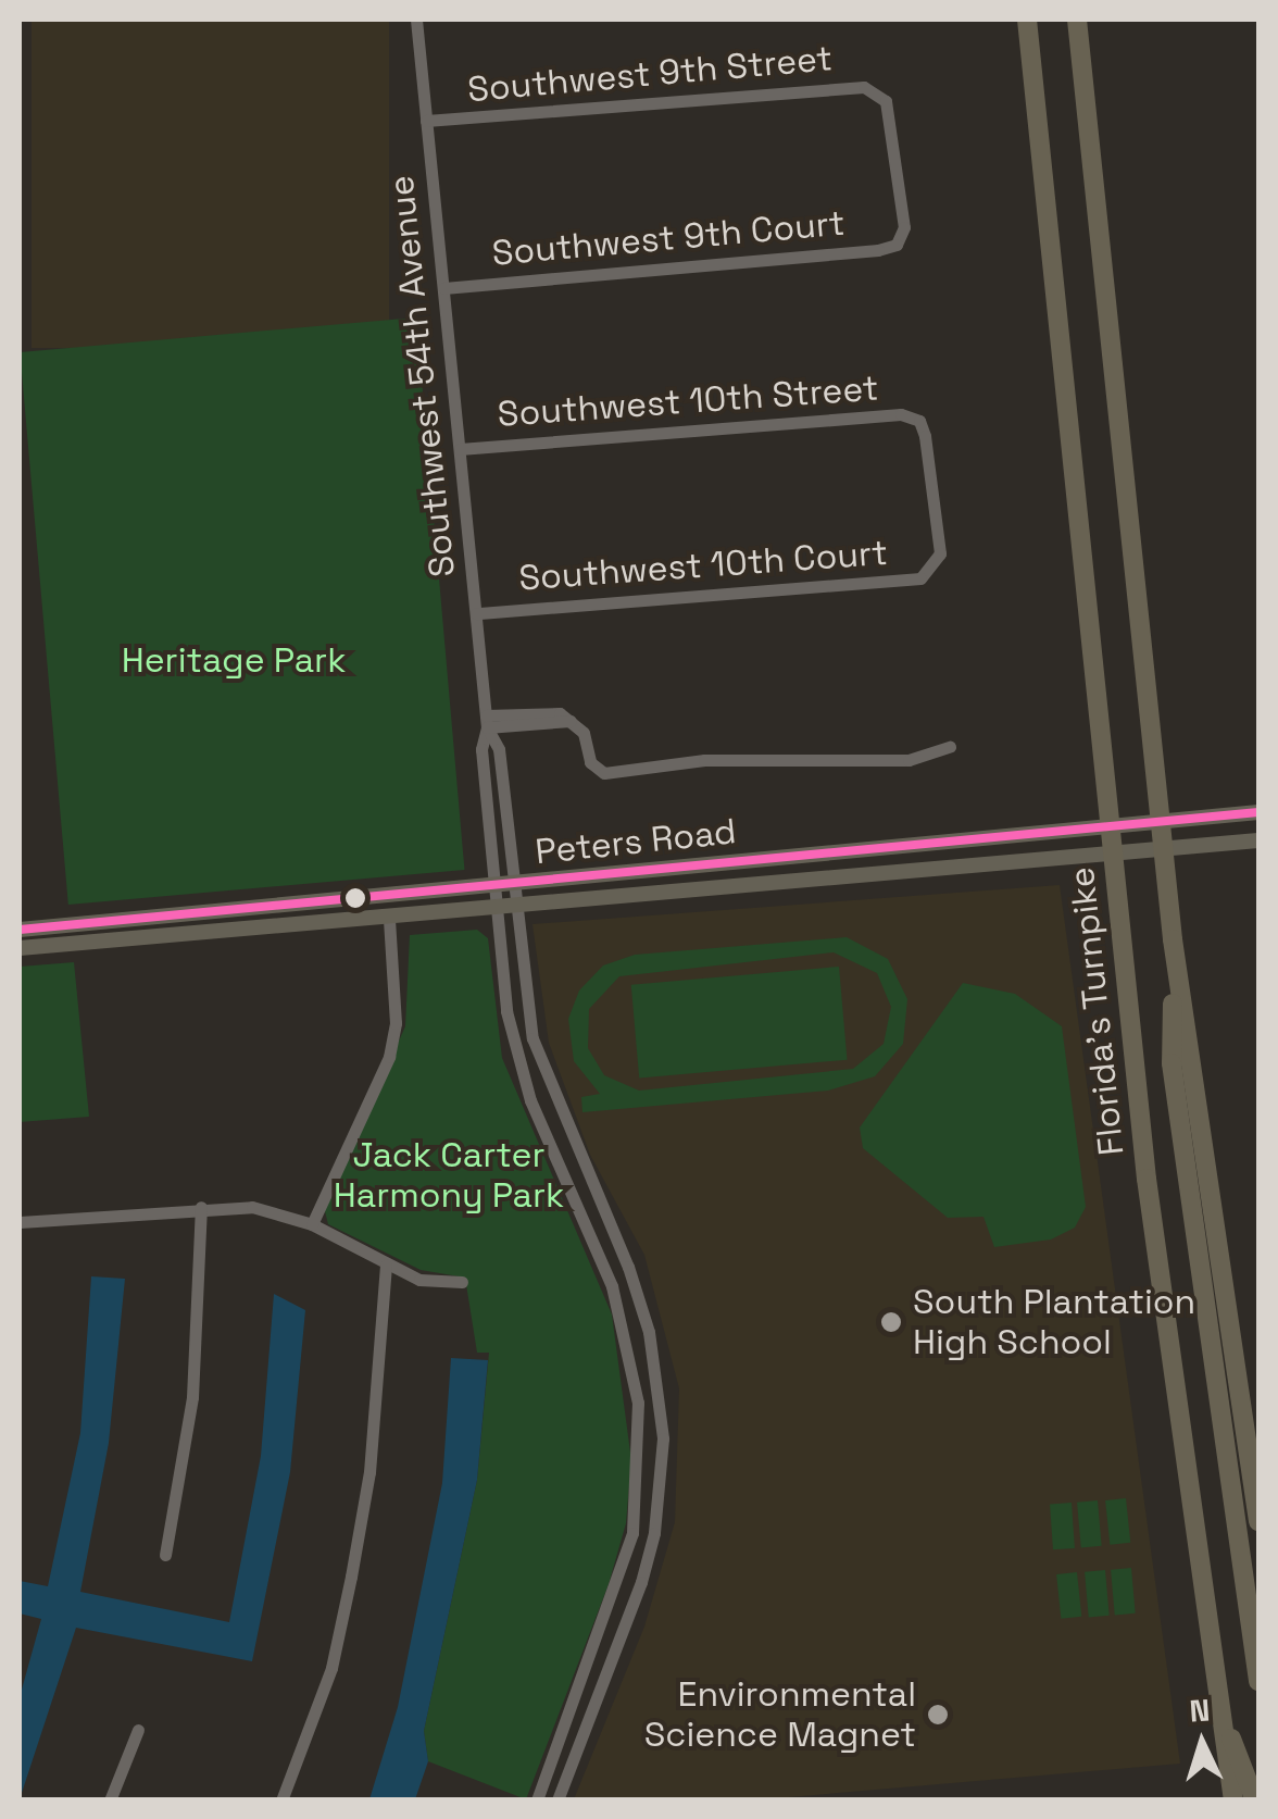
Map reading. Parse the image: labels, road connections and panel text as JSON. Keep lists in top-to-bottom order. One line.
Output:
{"streets":{"highway":["Florida's Turnpike"],"main road":["Peters Road"],"street":["Southwest 9th Street","Southwest 9th Court","Southwest 54th Avenue","Southwest 10th Street","Southwest 10th Court"]},"crossings":[["Southwest 9th Street","Southwest 9th Court"],["Southwest 9th Street","Southwest 54th Avenue"],["Southwest 9th Court","Southwest 54th Avenue"],["Southwest 54th Avenue","Southwest 10th Street"],["Southwest 54th Avenue","Southwest 10th Court"],["Southwest 54th Avenue","Peters Road"],["Southwest 10th Street","Southwest 10th Court"]],"parks":["Heritage Park","Jack Carter Harmony Park"],"places":["South Plantation High School","Environmental Science Magnet"],"north":"top"}
